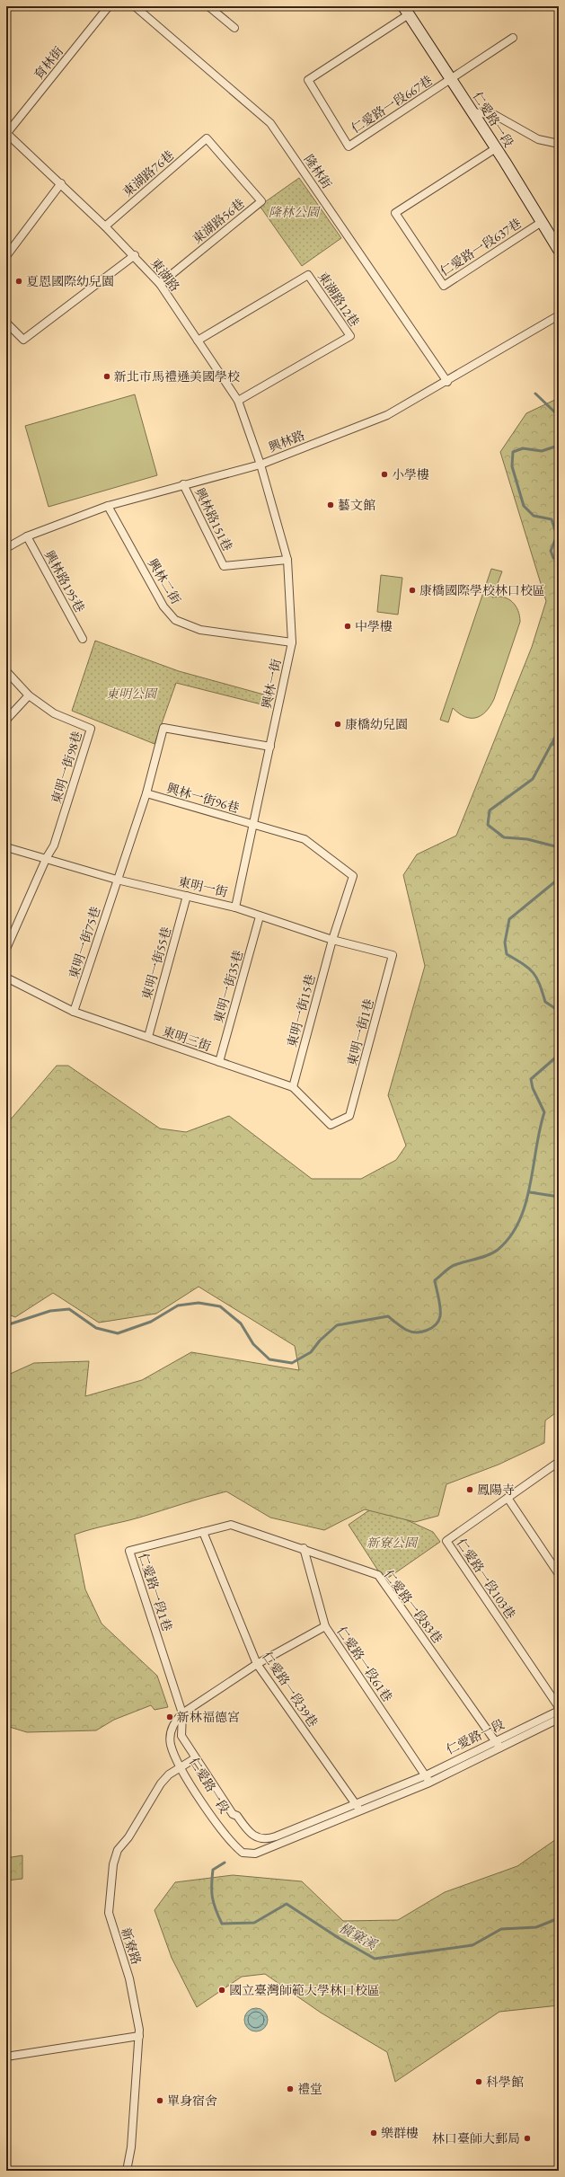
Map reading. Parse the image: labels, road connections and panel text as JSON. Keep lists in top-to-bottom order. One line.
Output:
{"streets":{"main road":["仁愛路一段"],"street":["育林街","仁愛路一段667巷","隆林街","東湖路76巷","東湖路56巷","仁愛路一段637巷","東湖路","東湖路12巷","興林路","興林路151巷","興林路195巷","興林二街","興林一街","東明一街98巷","興林一街96巷","東明一街","東明一街75巷","東明一街55巷","東明一街35巷","東明一街15巷","東明一街1巷","東明三街","仁愛路一段103巷","仁愛路一段1巷","仁愛路一段83巷","仁愛路一段61巷","仁愛路一段39巷","新寮路"]},"crossings":[["育林街","東湖路"],["仁愛路一段667巷","仁愛路一段"],["仁愛路一段","仁愛路一段637巷"],["仁愛路一段","仁愛路一段1巷"],["仁愛路一段","仁愛路一段83巷"],["仁愛路一段","仁愛路一段61巷"],["仁愛路一段","仁愛路一段39巷"],["仁愛路一段","新寮路"],["隆林街","興林路"],["東湖路76巷","東湖路56巷"],["東湖路76巷","東湖路"],["東湖路56巷","東湖路"],["東湖路","東湖路12巷"],["東湖路","興林路"],["東湖路","興林一街"],["興林路","興林路151巷"],["興林路","興林路195巷"],["興林路","興林二街"],["興林路","興林一街"],["興林路151巷","興林一街"],["興林二街","興林一街"],["興林一街","興林一街96巷"],["興林一街","東明一街"],["興林一街","東明一街75巷"],["東明一街98巷","東明一街"],["興林一街96巷","東明一街"],["興林一街96巷","東明一街75巷"],["興林一街96巷","東明一街15巷"],["東明一街","東明一街75巷"],["東明一街","東明一街55巷"],["東明一街","東明一街35巷"],["東明一街","東明一街15巷"],["東明一街","東明一街1巷"],["東明一街75巷","東明三街"],["東明一街55巷","東明三街"],["東明一街35巷","東明三街"],["東明一街15巷","東明三街"],["東明一街1巷","東明三街"],["仁愛路一段1巷","仁愛路一段83巷"],["仁愛路一段1巷","仁愛路一段39巷"],["仁愛路一段83巷","仁愛路一段61巷"],["仁愛路一段83巷","仁愛路一段39巷"]],"water":["橫窠溪"],"parks":["隆林公園","東明公園","新寮公園"],"places":["夏恩國際幼兒園","新北市馬禮遜美國學校","小學樓","藝文館","康橋國際學校林口校區","中學樓","康橋幼兒園","鳳陽寺","新林福德宮","國立臺灣師範大學林口校區","科學館","禮堂","單身宿舍","樂群樓","林口臺師大郵局"]}
